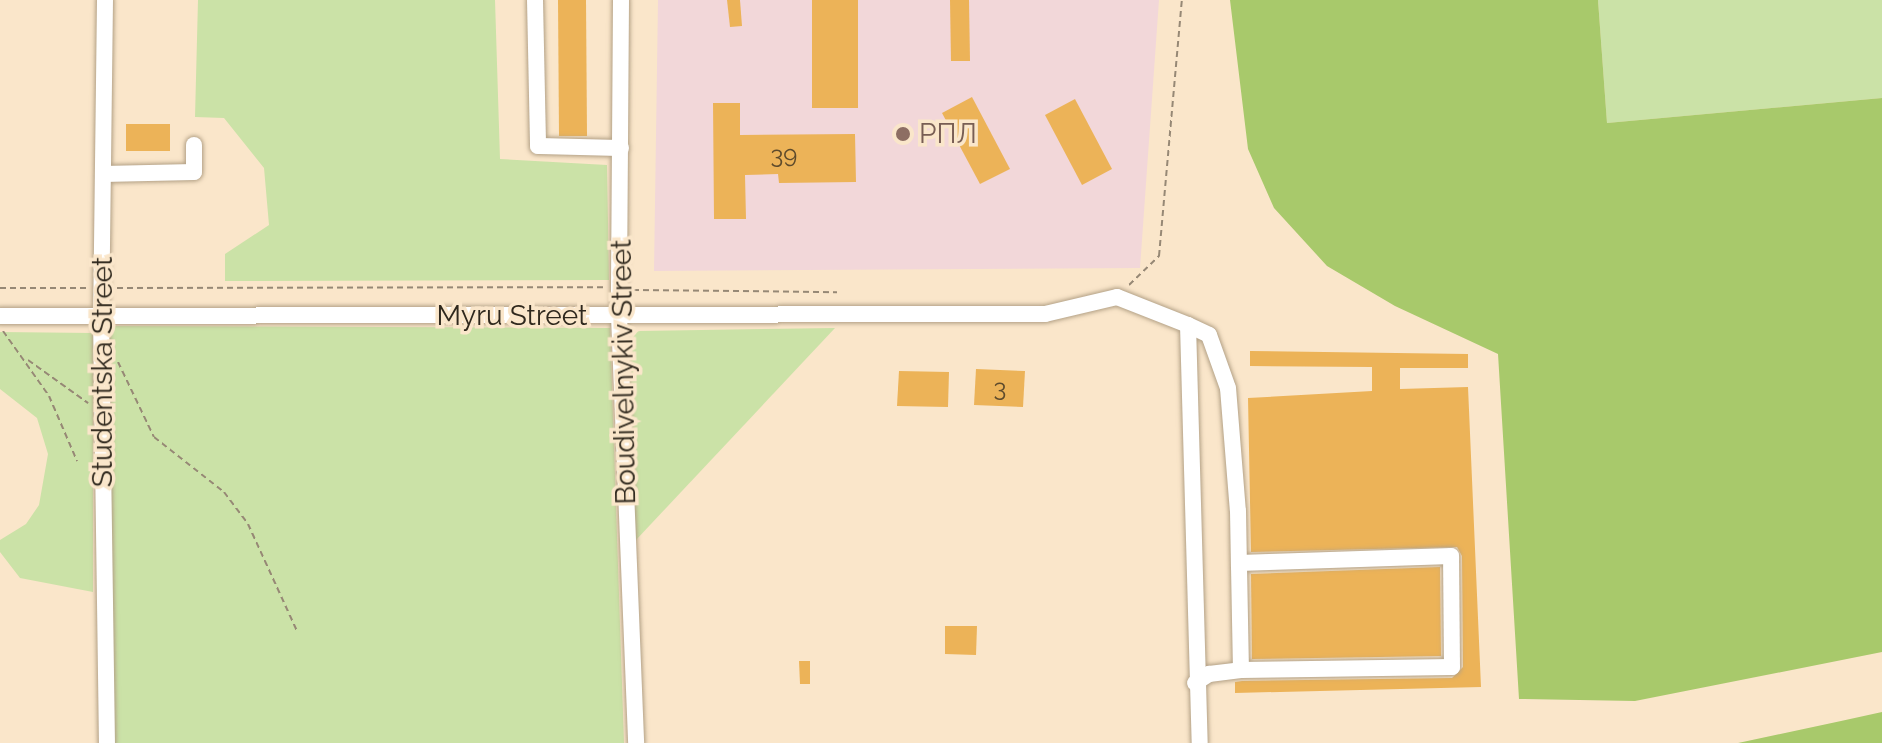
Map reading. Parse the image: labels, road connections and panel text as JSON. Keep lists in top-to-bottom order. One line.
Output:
{"streets":{"street":["Myru Street","Studentska Street","Boudivelnykiv Street"]},"crossings":[["Myru Street","Studentska Street"],["Myru Street","Boudivelnykiv Street"]],"places":["РПЛ"],"house_numbers":["39","3"]}
